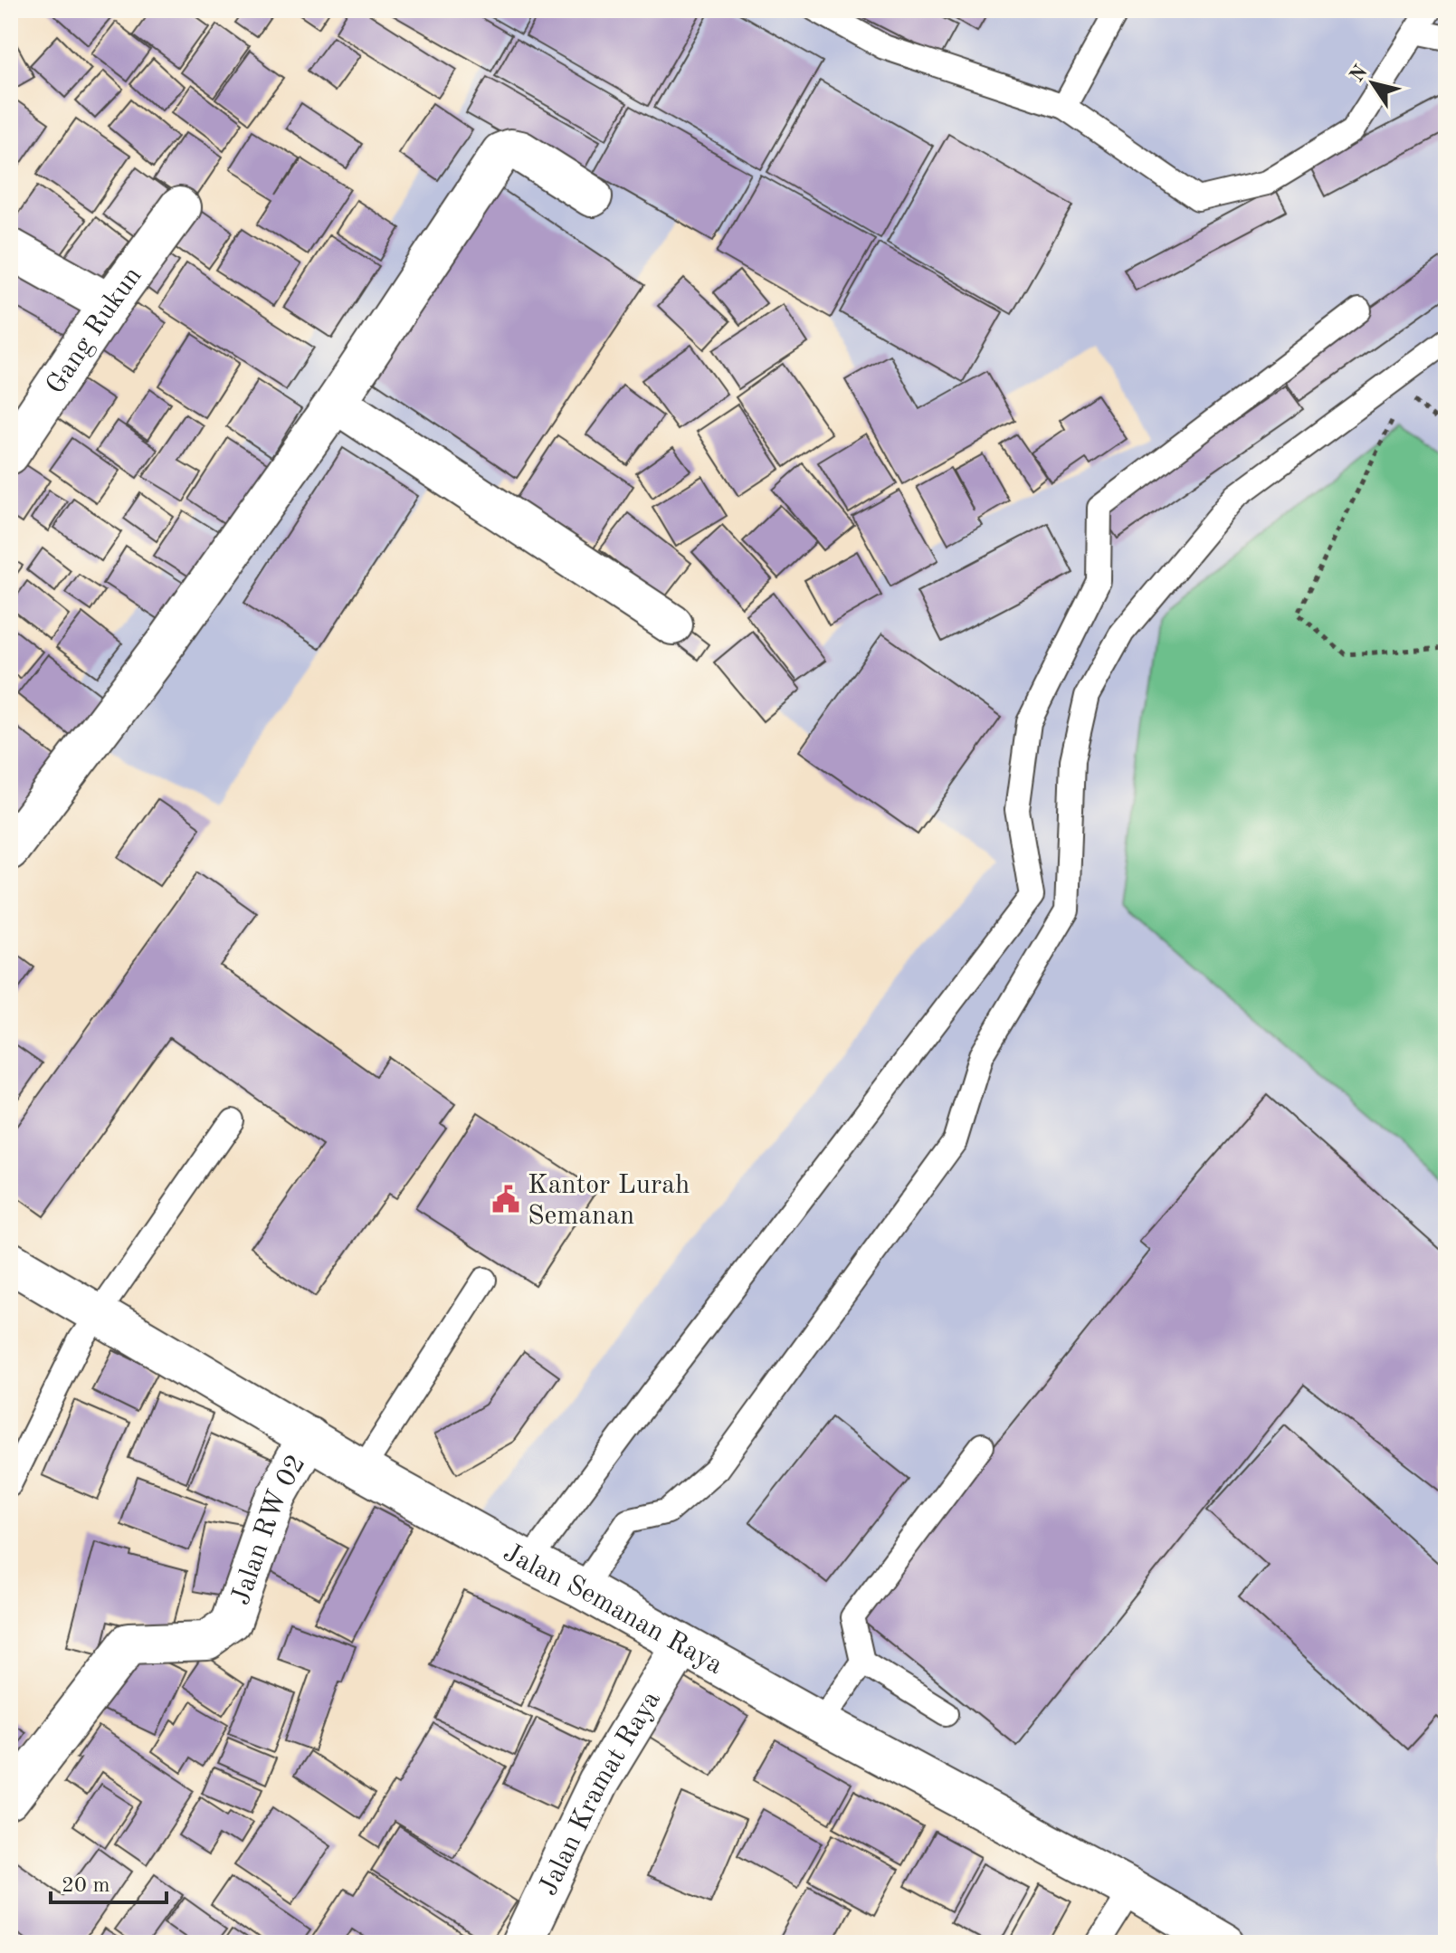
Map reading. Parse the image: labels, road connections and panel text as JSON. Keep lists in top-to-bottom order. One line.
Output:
{"streets":{"street":["Gang Rukun","Jalan RW 02","Jalan Semanan Raya","Jalan Kramat Raya"]},"crossings":[["Jalan RW 02","Jalan Semanan Raya"],["Jalan Semanan Raya","Jalan Kramat Raya"]],"places":{"public building":["Kantor Lurah Semanan"]},"scale_bar":"20 m","north":"top left"}
